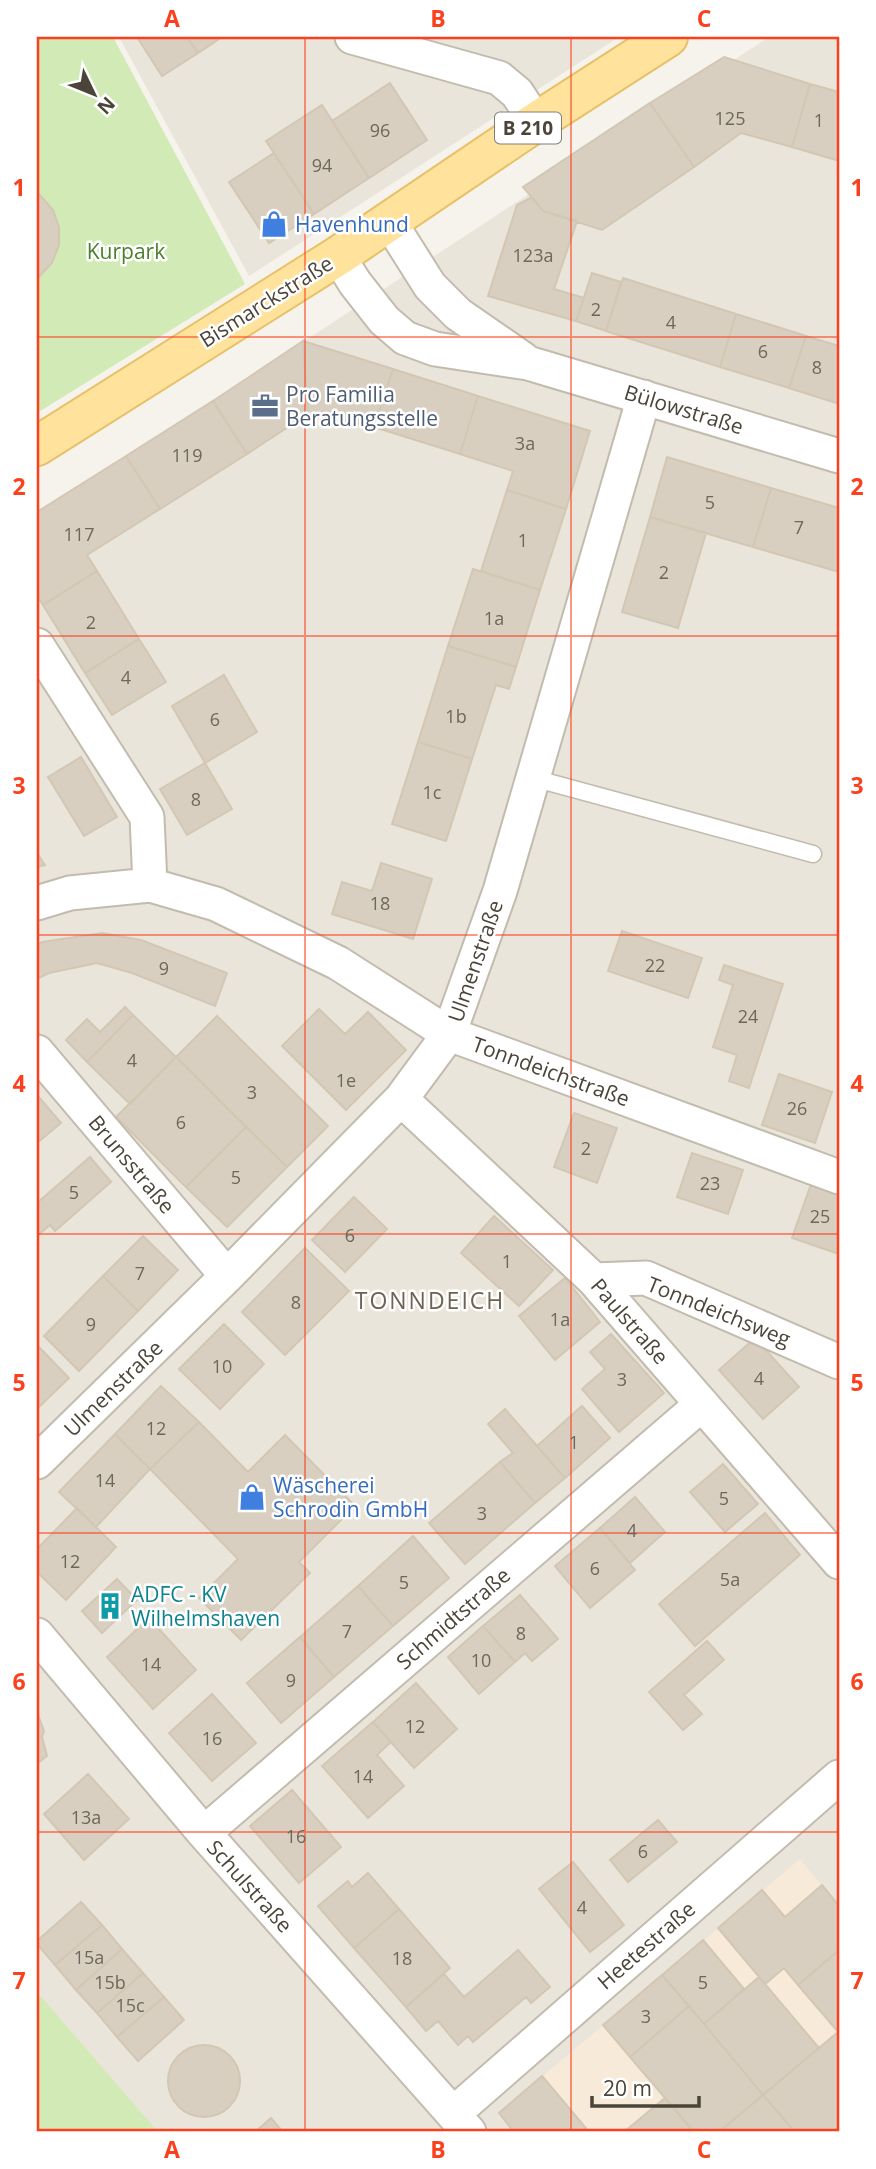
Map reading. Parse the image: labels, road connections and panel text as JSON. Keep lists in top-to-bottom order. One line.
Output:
{"streets":{"main road":["B 210","Bismarckstraße"],"street":["Bülowstraße","Ulmenstraße","Tonndeichstraße","Brunsstraße","Tonndeichsweg","Paulstraße","Schmidtstraße","Schulstraße","Heetestraße"]},"crossings":[["Bismarckstraße","Bülowstraße"],["Bülowstraße","Ulmenstraße"],["Ulmenstraße","Tonndeichstraße"],["Ulmenstraße","Brunsstraße"],["Ulmenstraße","Paulstraße"],["Tonndeichsweg","Paulstraße"],["Paulstraße","Schmidtstraße"],["Schmidtstraße","Schulstraße"],["Schulstraße","Heetestraße"]],"districts":["TONNDEICH"],"parks":["Kurpark"],"places":{"shop":["Havenhund","Wäscherei Schrodin GmbH"],"office":["Pro Familia Beratungsstelle"],"building":["ADFC - KV Wilhelmshaven"]},"house_numbers":["125","1","96","94","123a","2","4","6","8","3a","119","5","7","117","1","2","1a","2","4","1b","6","1c","8","18","22","9","24","4","1e","3","26","6","2","5","23","5","25","6","1","7","8","1a","9","10","4","3","12","1","14","5","3","4","12","6","5a","5","7","8","10","14","9","12","16","14","13a","16","6","4","15a","18","15b","5","15c","3"],"scale_bar":"20 m","north":"bottom right","grid":{"columns":["A","B","C"],"rows":["1","2","3","4","5","6","7"]}}
